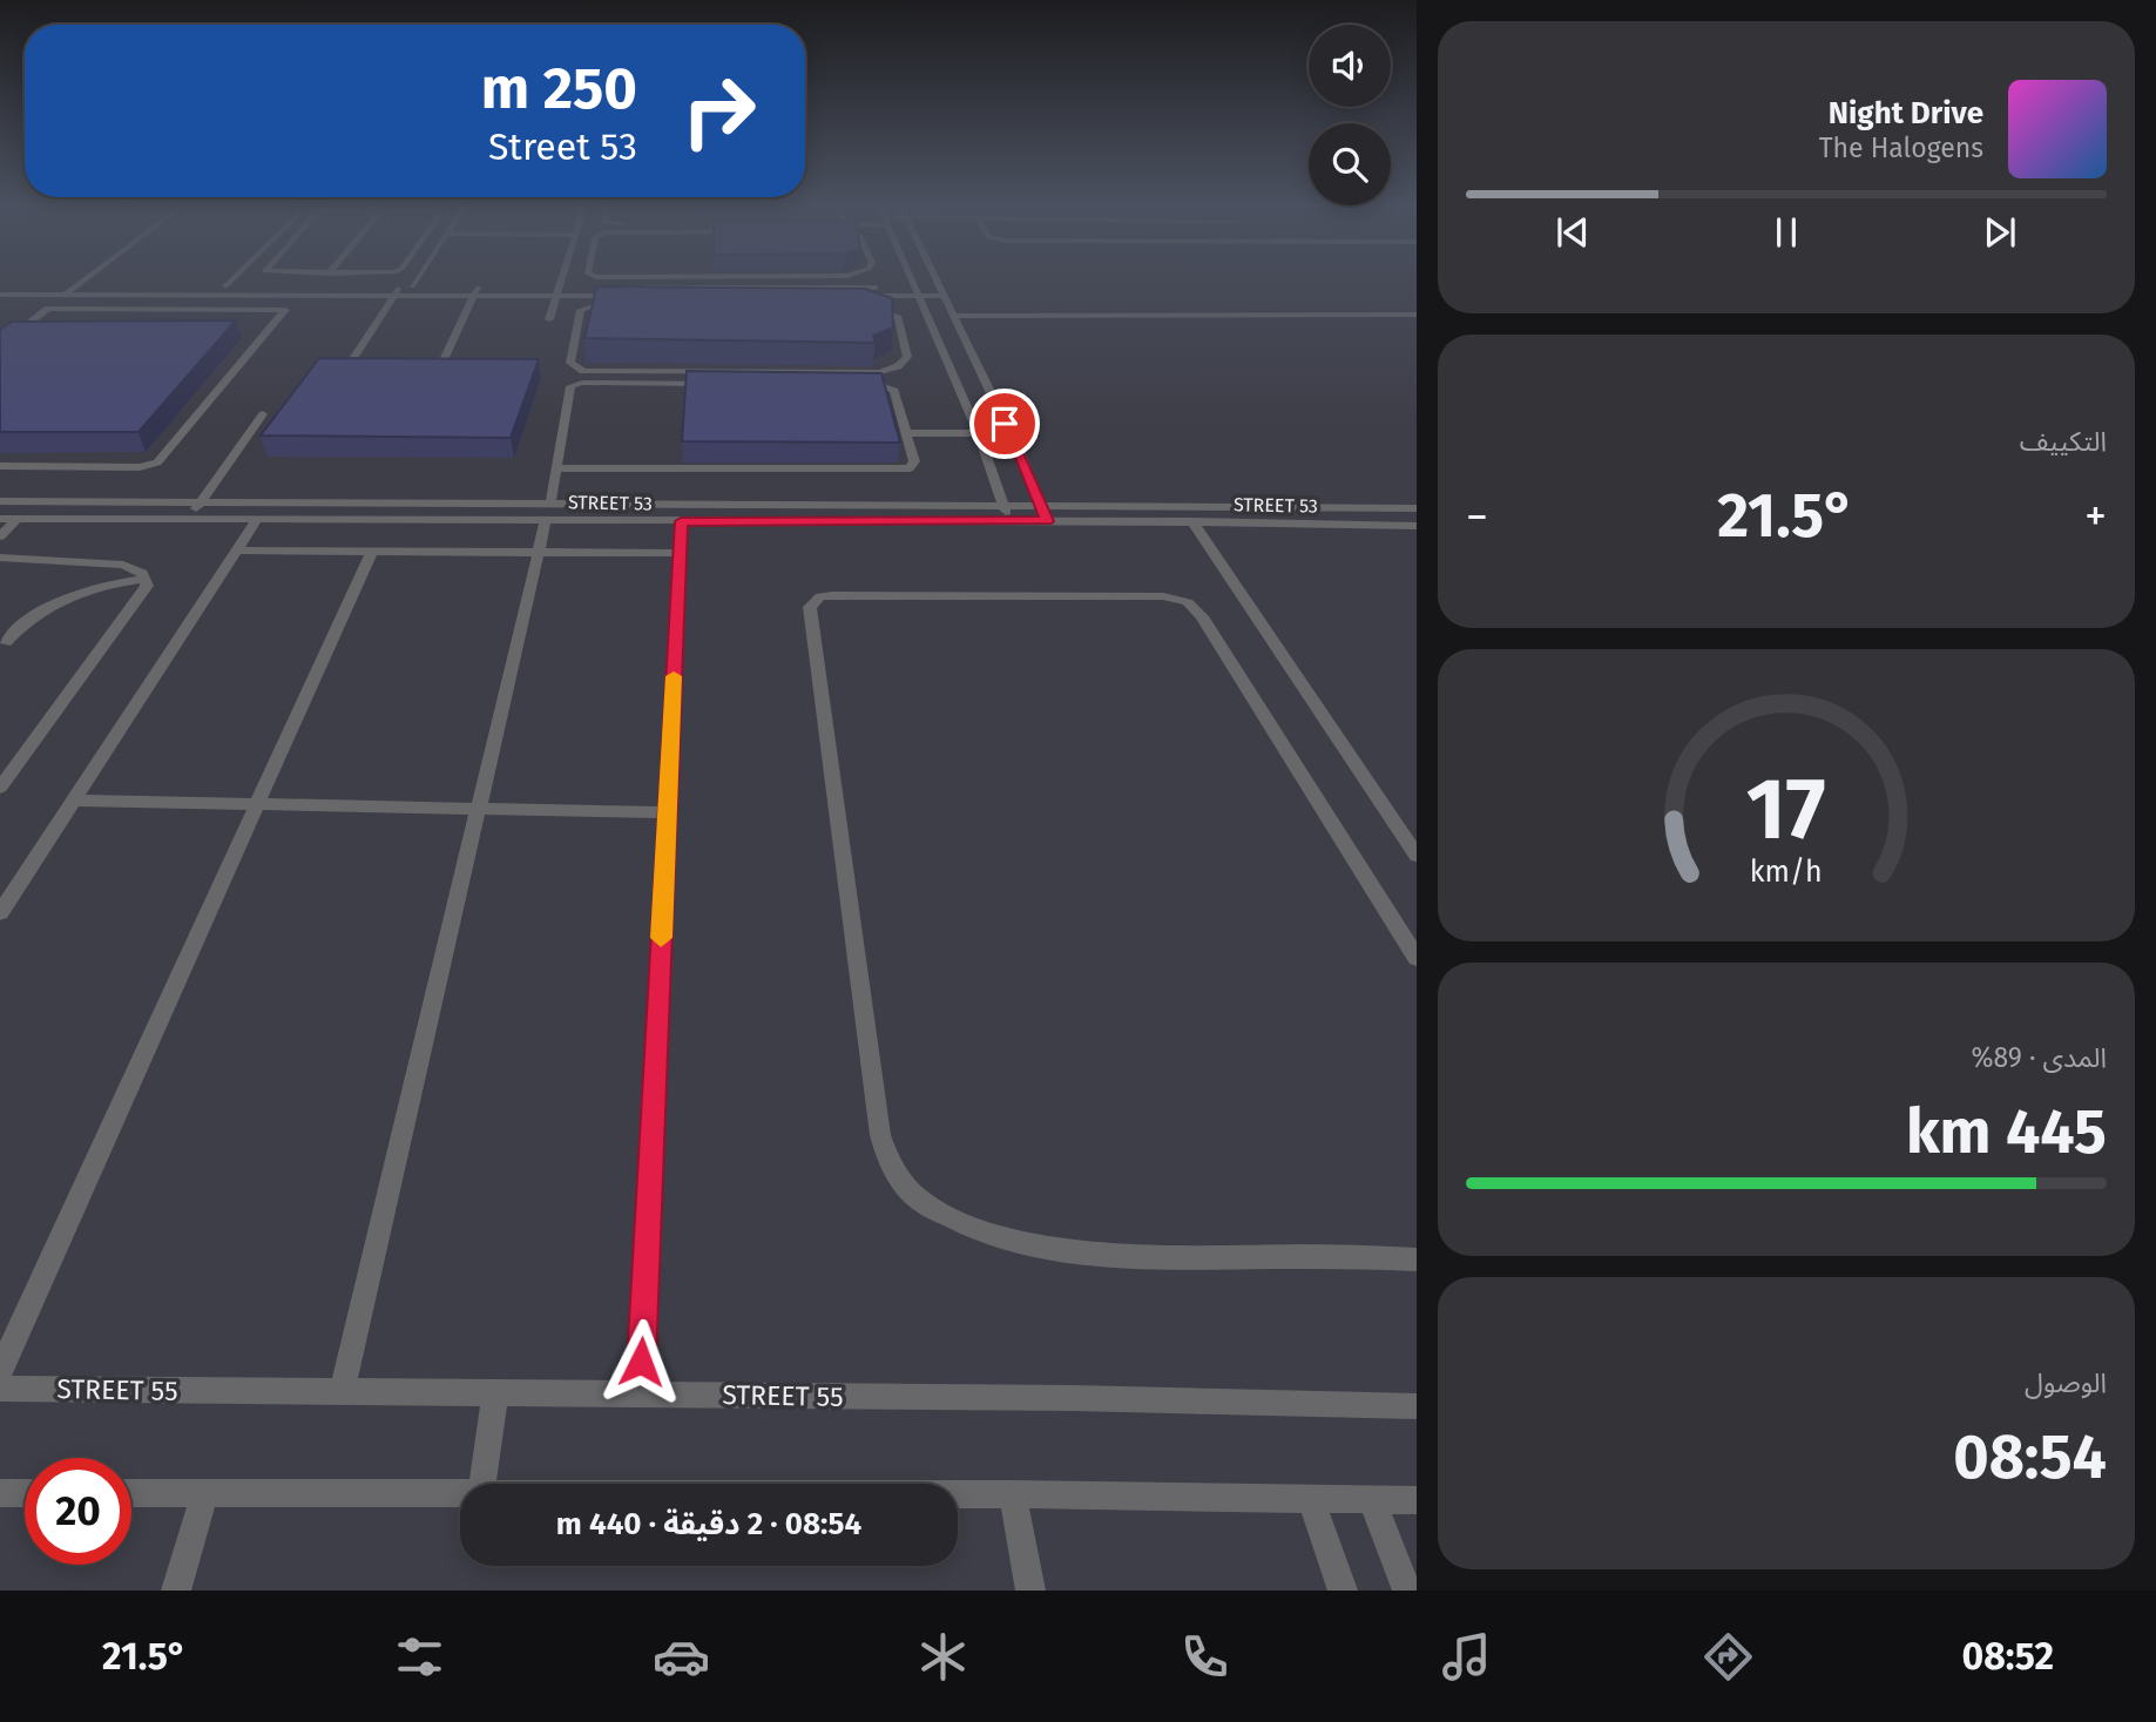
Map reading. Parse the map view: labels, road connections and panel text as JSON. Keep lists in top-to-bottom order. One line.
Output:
{"streets":{"lane":["STREET 53","STREET 55"]},"page":{"turn":["250 m","Street 53"],"song":["Night Drive","The Halogens"],"tile":["التكييف",["المدى · 89%","445 km"],["الوصول","08:54"]],"heat":["−","21.5°","+"],"limit":"20","trip":"08:54 · 2 دقيقة · 440 m","tabs":["08:52","21.5°"],"gauge":["17","km/h"]}}
